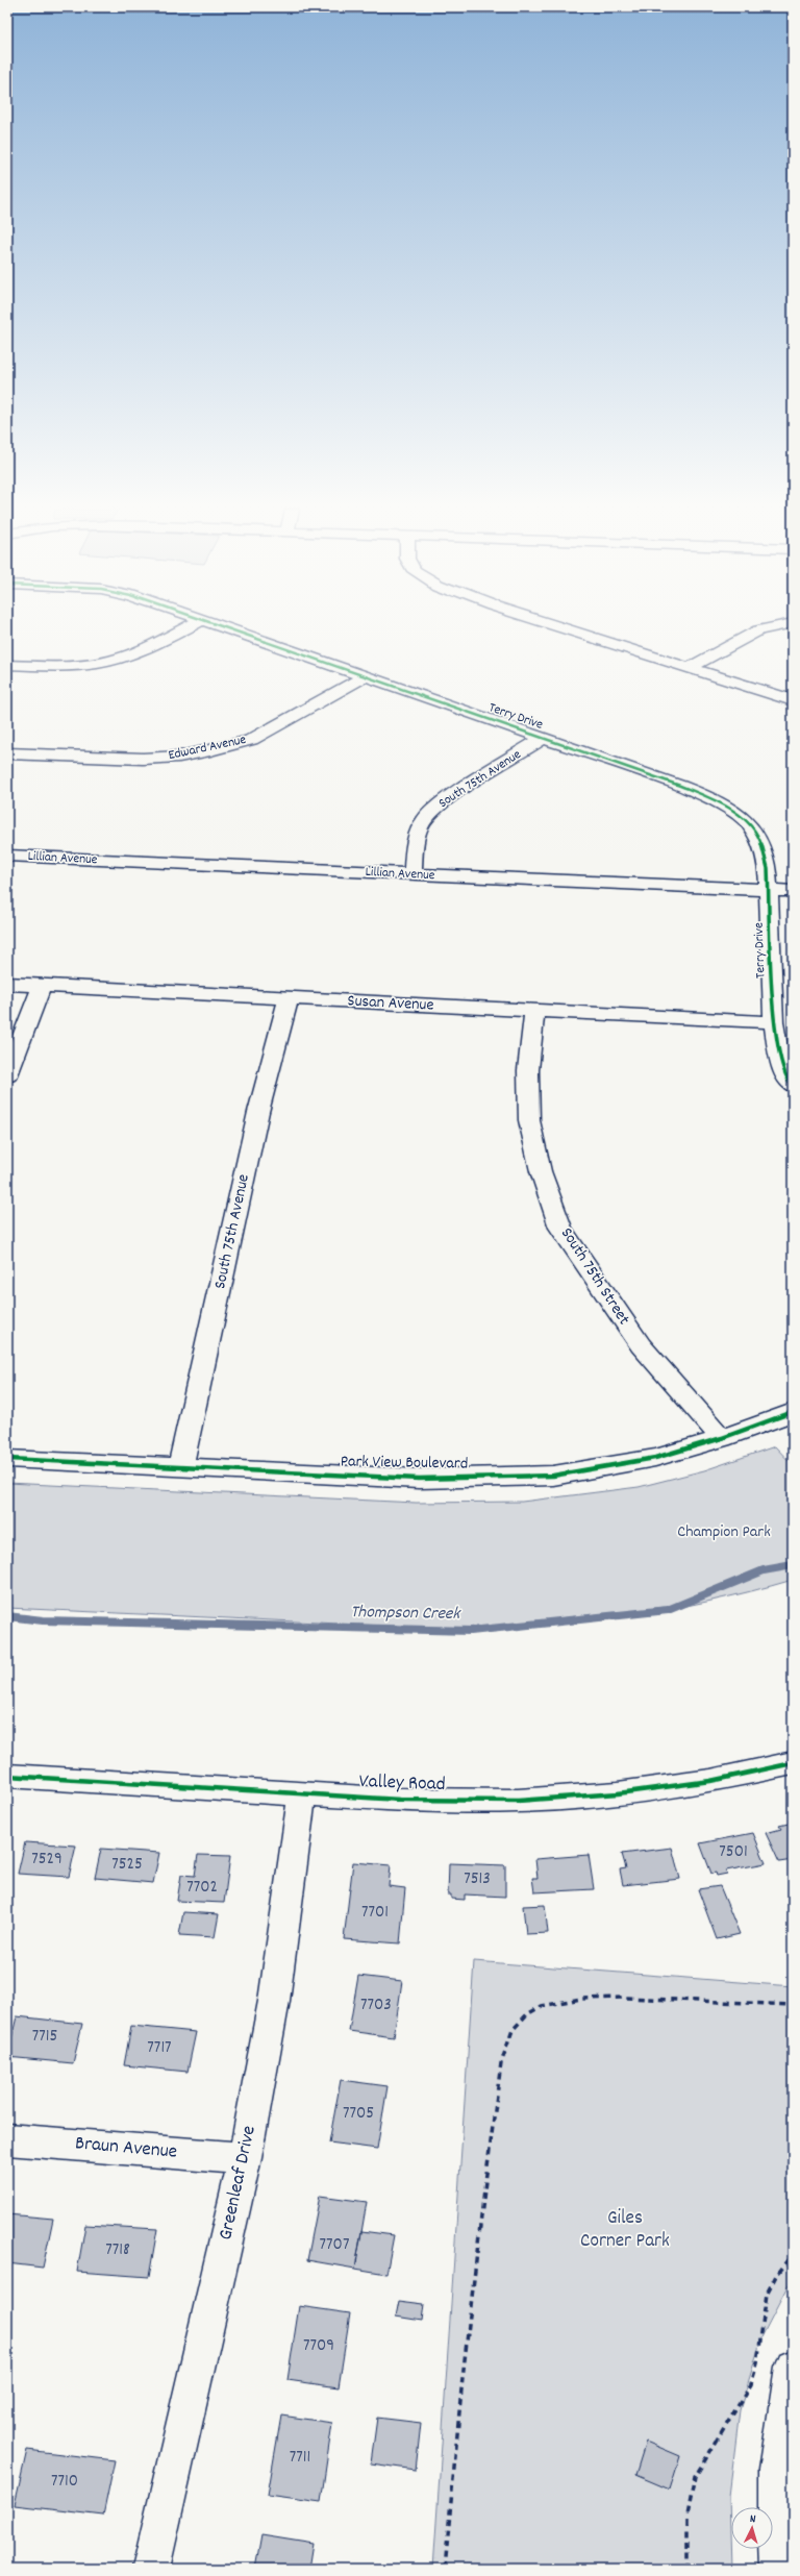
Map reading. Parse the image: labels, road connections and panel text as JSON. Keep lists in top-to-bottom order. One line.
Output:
{"streets":{"street":["Terry Drive","Edward Avenue","South 75th Avenue","Lillian Avenue","Susan Avenue","South 75th Street","Park View Boulevard","Valley Road","Braun Avenue","Greenleaf Drive"]},"crossings":[["Terry Drive","Edward Avenue"],["Terry Drive","South 75th Avenue"],["Terry Drive","Lillian Avenue"],["Terry Drive","Susan Avenue"],["South 75th Avenue","Lillian Avenue"],["South 75th Avenue","Susan Avenue"],["South 75th Avenue","Park View Boulevard"],["Susan Avenue","South 75th Street"],["South 75th Street","Park View Boulevard"],["Valley Road","Greenleaf Drive"],["Braun Avenue","Greenleaf Drive"]],"water":["Thompson Creek"],"parks":["Champion Park","Giles Corner Park"],"house_numbers":["7501","7529","7525","7513","7702","7701","7703","7715","7717","7705","7707","7718","7709","7711","7710"],"north":"top"}
